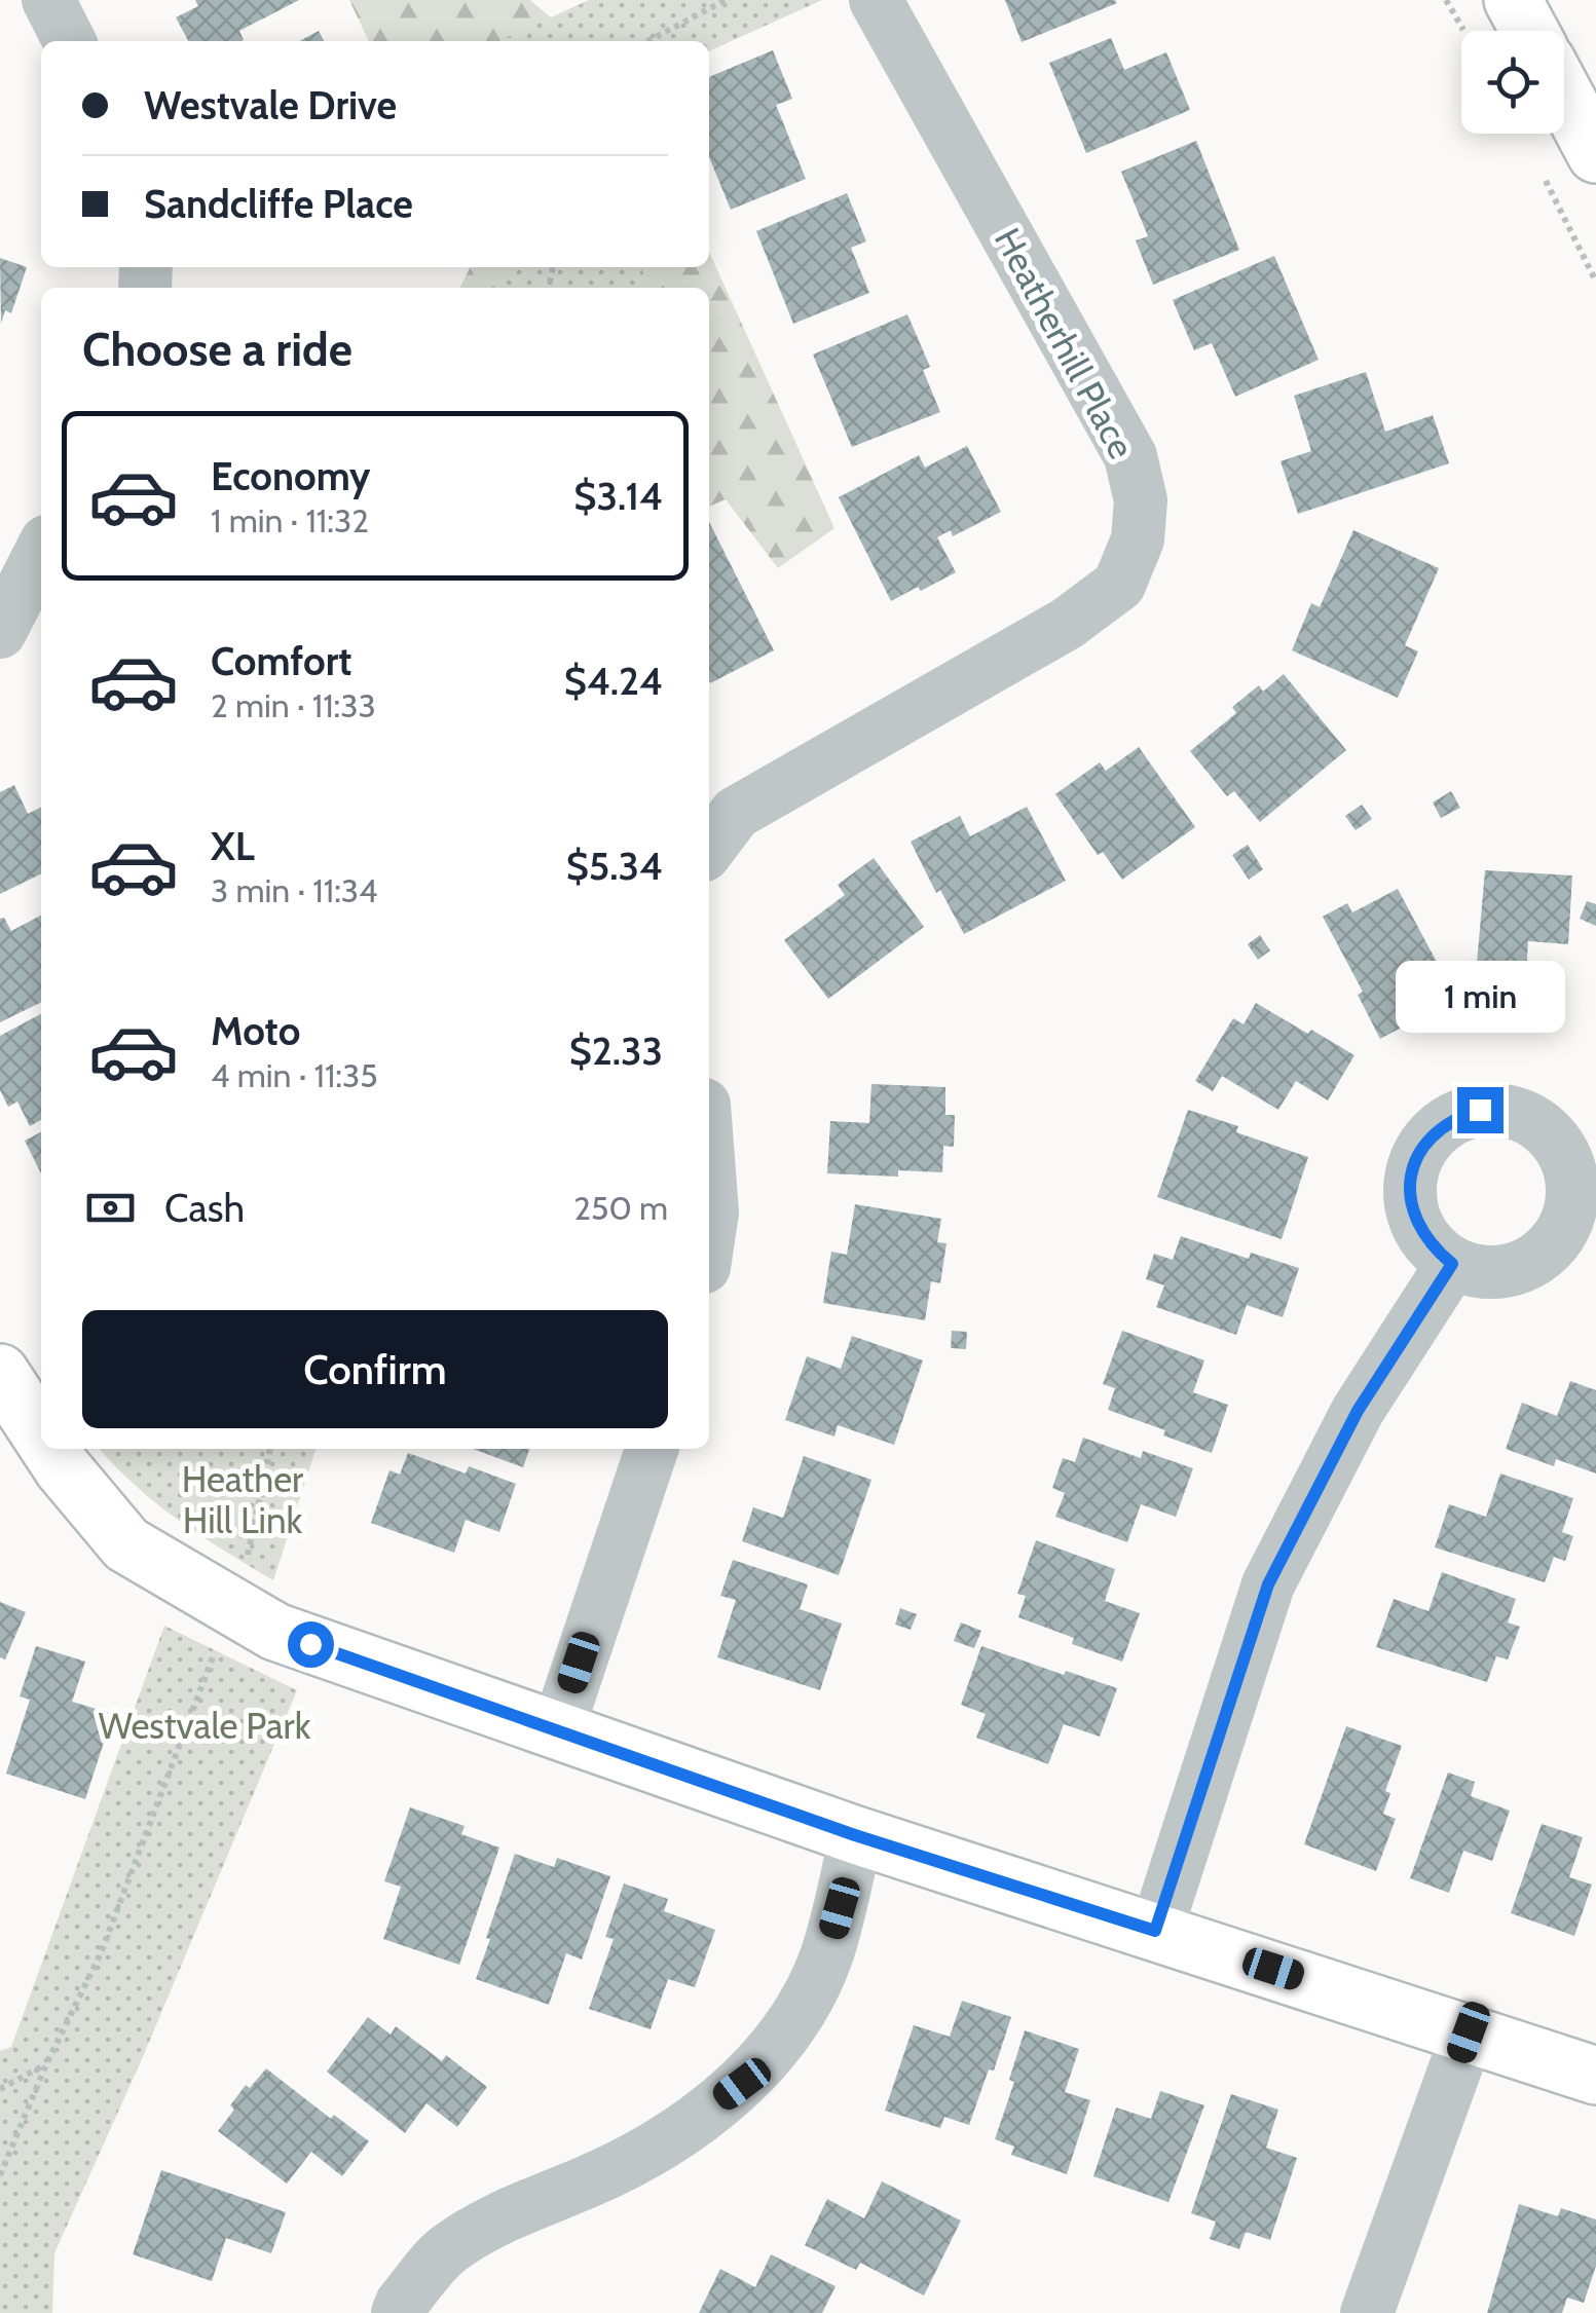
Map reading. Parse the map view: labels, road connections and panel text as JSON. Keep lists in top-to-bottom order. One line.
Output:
{"streets":{"street":["Heatherhill Place"]},"parks":["Heather Hill Link","Westvale Park"],"page":{"banner":["Westvale Drive","Sandcliffe Place"],"heading":"Choose a ride","list":[{"name":"Economy","note":"1 min · 11:32","value":"$3.14"},{"name":"Comfort","note":"2 min · 11:33","value":"$4.24"},{"name":"XL","note":"3 min · 11:34","value":"$5.34"},{"name":"Moto","note":"4 min · 11:35","value":"$2.33"}],"bubble":"1 min","pay":["Cash","250 m"],"buttons":"Confirm"}}
